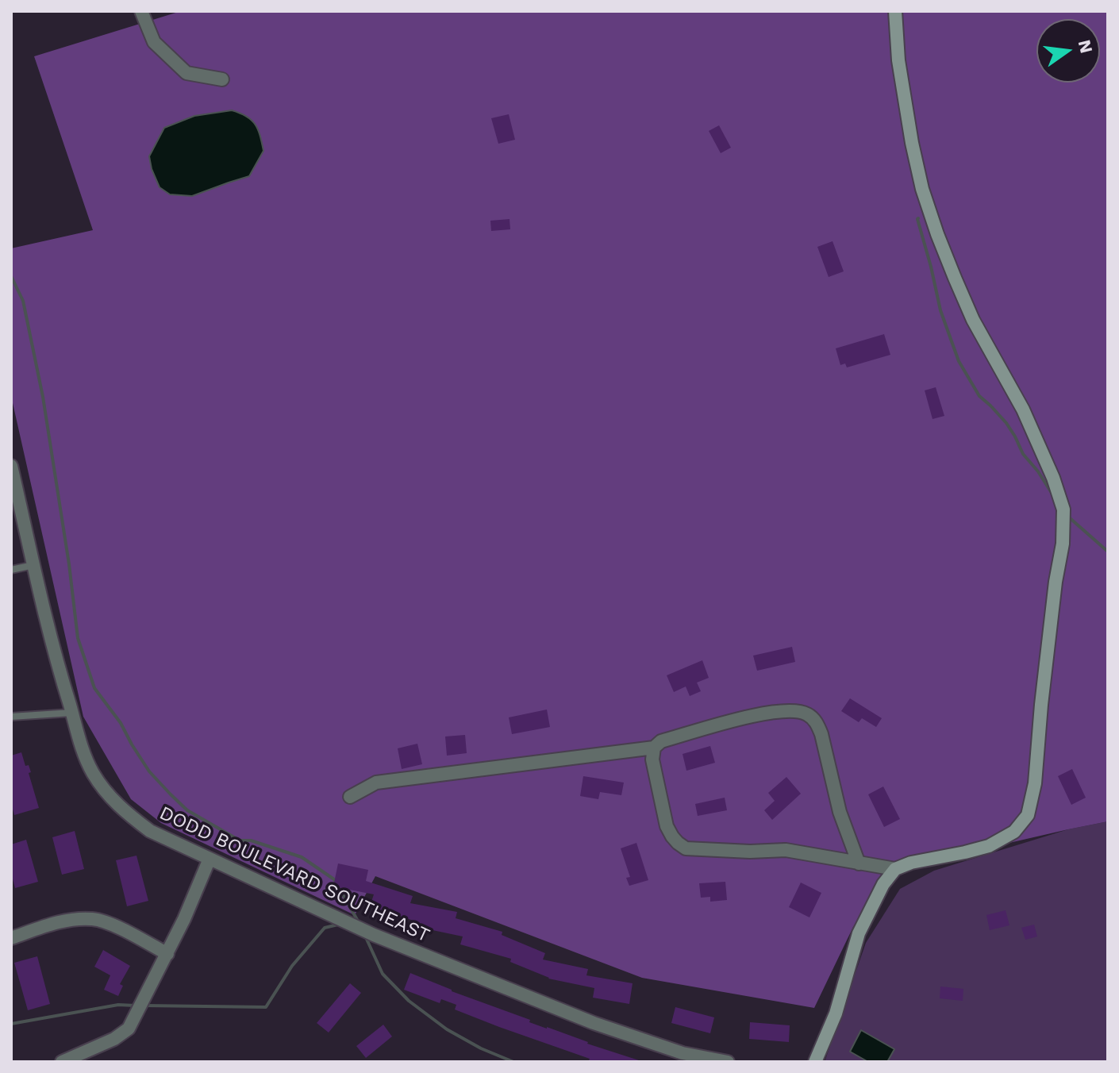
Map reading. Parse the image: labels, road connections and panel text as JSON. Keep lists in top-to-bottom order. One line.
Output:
{"streets":{"street":["DODD BOULEVARD SOUTHEAST"]},"north":"right"}
